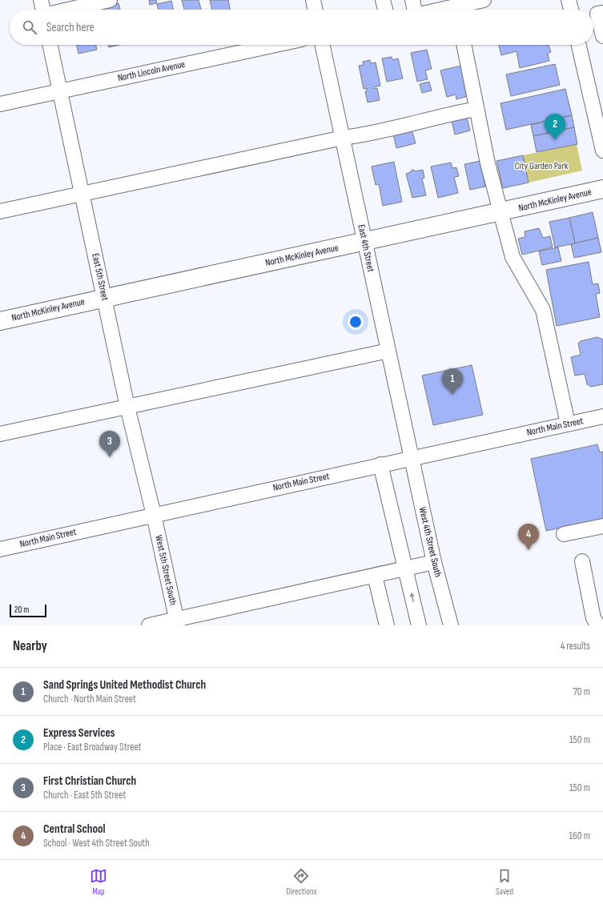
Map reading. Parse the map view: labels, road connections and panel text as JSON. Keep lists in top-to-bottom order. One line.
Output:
{"streets":{"main road":["North McKinley Avenue"],"street":["North Lincoln Avenue","East 4th Street","East 5th Street","North Main Street","West 4th Street South","West 5th Street South"]},"crossings":[["North Lincoln Avenue","East 5th Street"],["North McKinley Avenue","East 4th Street"],["North McKinley Avenue","East 5th Street"],["East 4th Street","North Main Street"],["East 4th Street","West 4th Street South"],["East 5th Street","North Main Street"],["East 5th Street","West 5th Street South"],["North Main Street","West 4th Street South"],["North Main Street","West 5th Street South"]],"parks":["City Garden Park"],"scale_bar":"20 m","page":{"search":"Search here","pins":["2","1","3","4"],"scale":"20 m","heading":["Nearby","4 results"],"list":[{"mark":"1","name":"Sand Springs United Methodist Church","note":"Church · North Main Street","value":"70 m"},{"mark":"2","name":"Express Services","note":"Place · East Broadway Street","value":"150 m"},{"mark":"3","name":"First Christian Church","note":"Church · East 5th Street","value":"150 m"},{"mark":"4","name":"Central School","note":"School · West 4th Street South","value":"160 m"}],"nav":["Map","Directions","Saved"]}}
